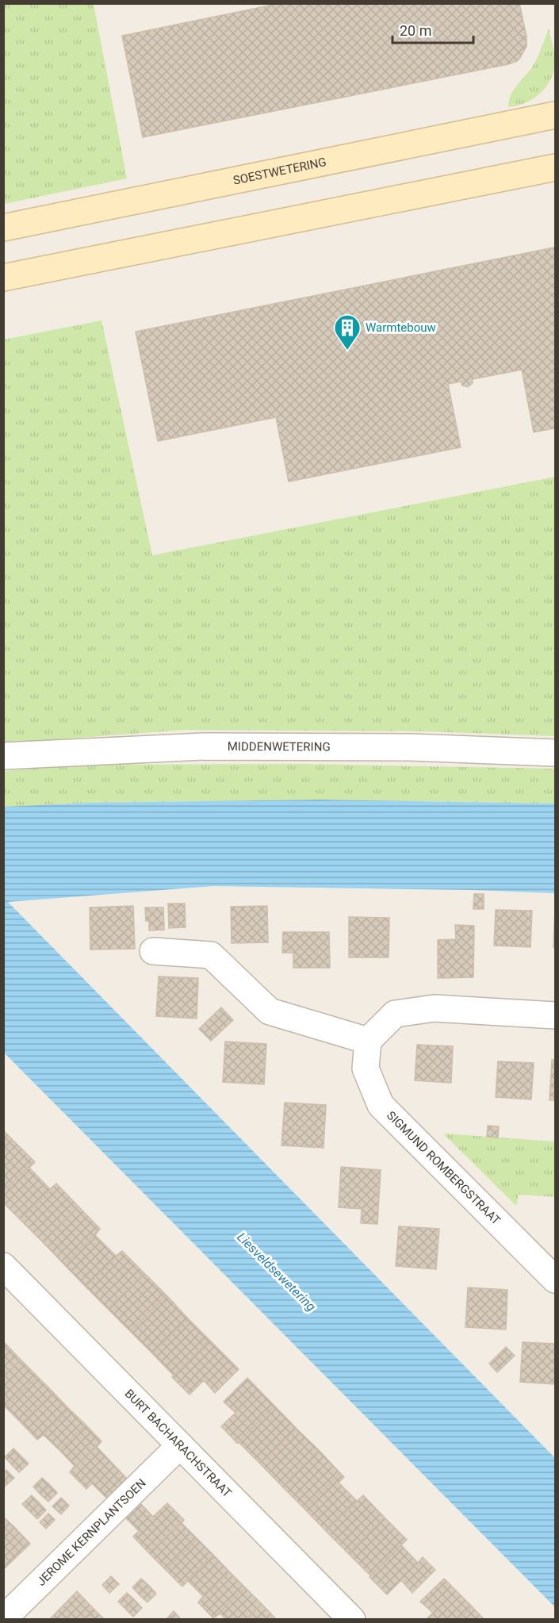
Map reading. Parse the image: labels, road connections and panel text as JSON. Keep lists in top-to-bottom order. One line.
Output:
{"streets":{"main road":["SOESTWETERING"],"street":["MIDDENWETERING","SIGMUND ROMBERGSTRAAT","BURT BACHARACHSTRAAT","JEROME KERNPLANTSOEN"]},"crossings":[["BURT BACHARACHSTRAAT","JEROME KERNPLANTSOEN"]],"water":["Liesveldsewetering"],"places":{"building":["Warmtebouw"]},"scale_bar":"20 m"}
